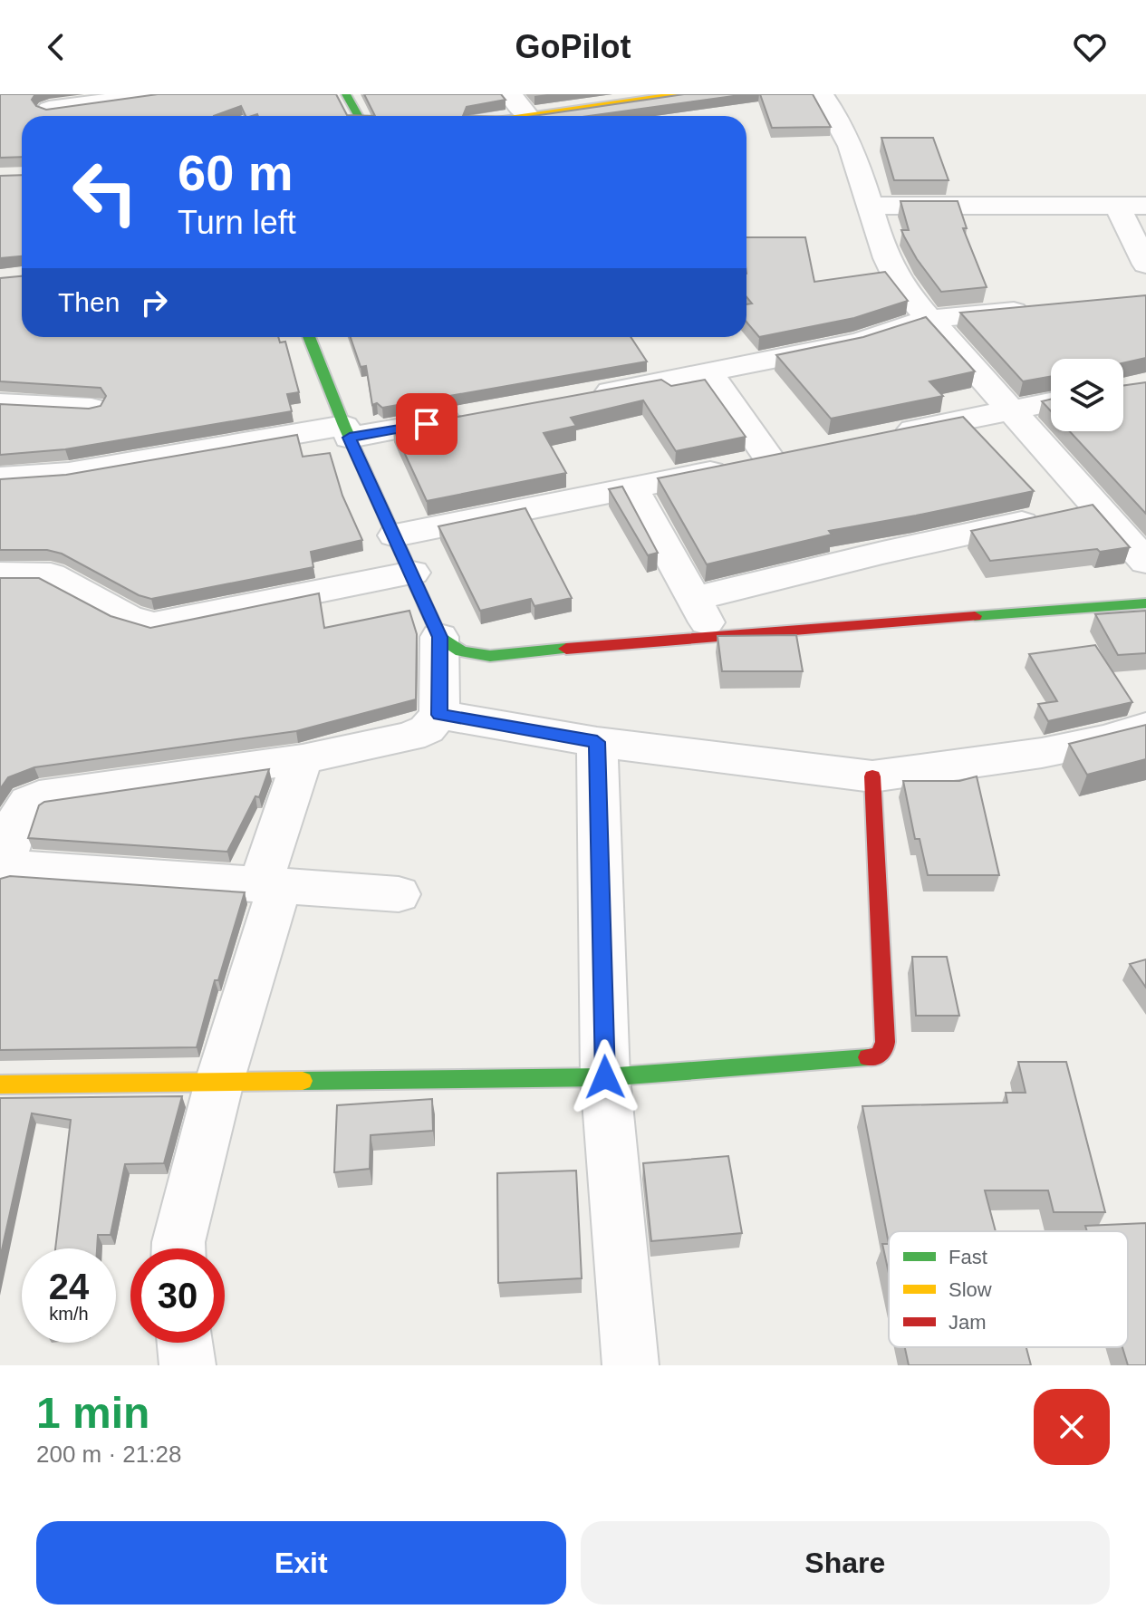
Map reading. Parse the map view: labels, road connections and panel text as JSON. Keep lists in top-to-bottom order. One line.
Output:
{"legend":["Fast","Slow","Jam"],"page":{"header":"GoPilot","turn":["60 m","Turn left"],"then":"Then","speed":"24 km/h","limit":"30","heading":["1 min","200 m · 21:28"],"buttons":["Exit","Share"]}}
